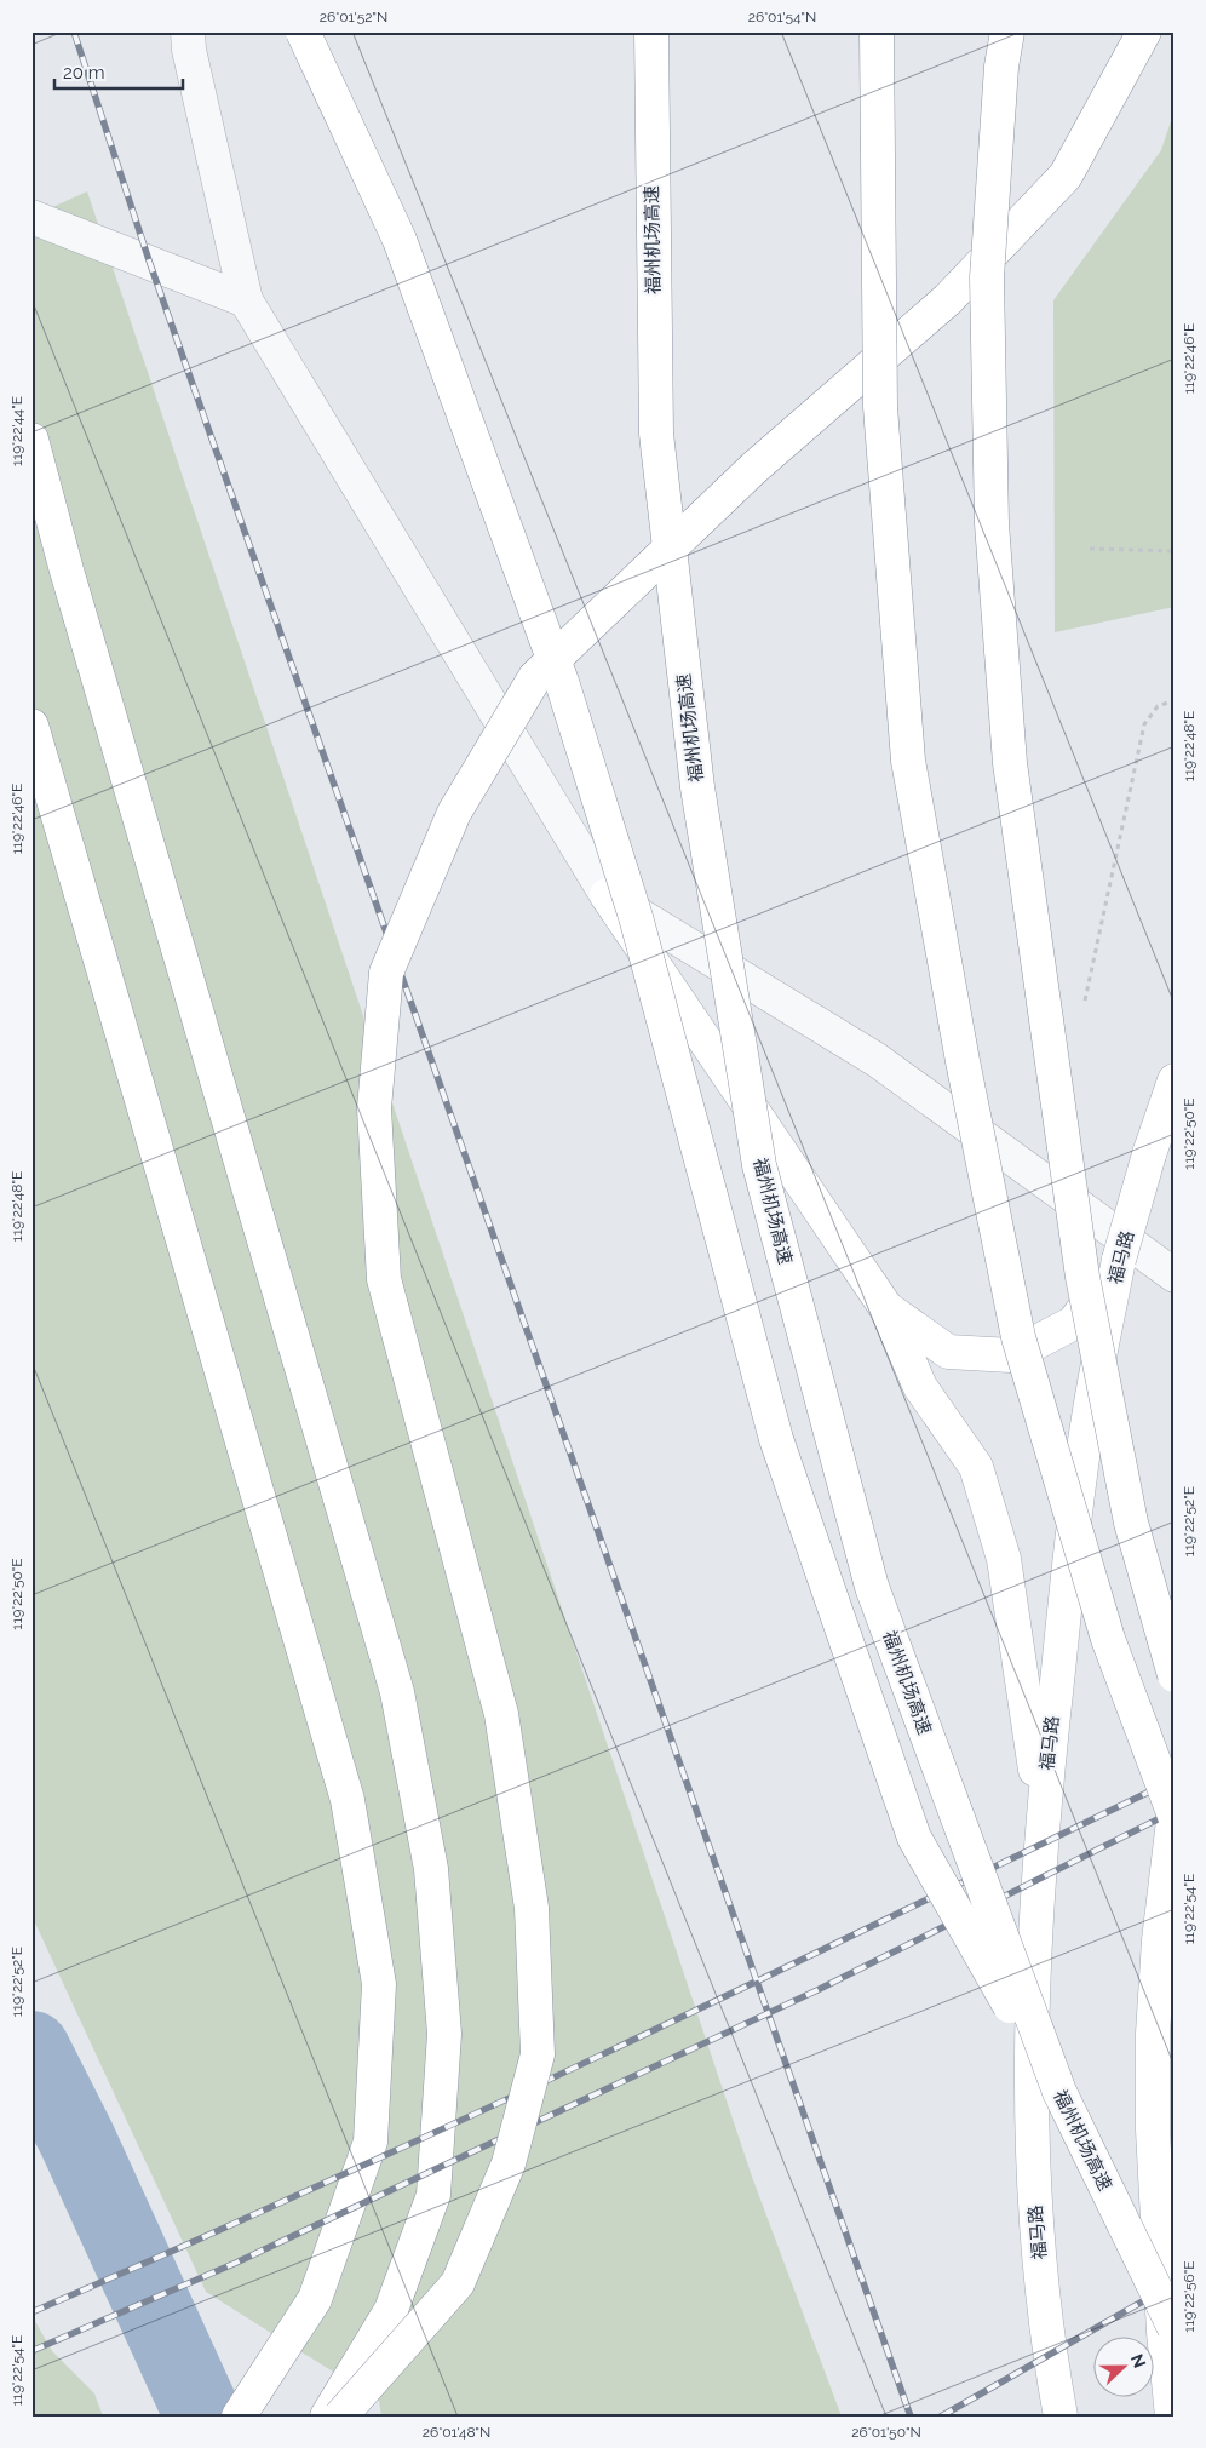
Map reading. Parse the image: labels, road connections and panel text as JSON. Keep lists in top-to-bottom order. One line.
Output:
{"streets":{"main road":["福州机场高速","福马路"]},"scale_bar":"20 m","north":"right","coordinates":["26°01'52\"N","26°01'54\"N","119°22'46\"E","119°22'44\"E","119°22'48\"E","119°22'50\"E","119°22'52\"E","119°22'54\"E","119°22'56\"E","26°01'48\"N","26°01'50\"N"]}
